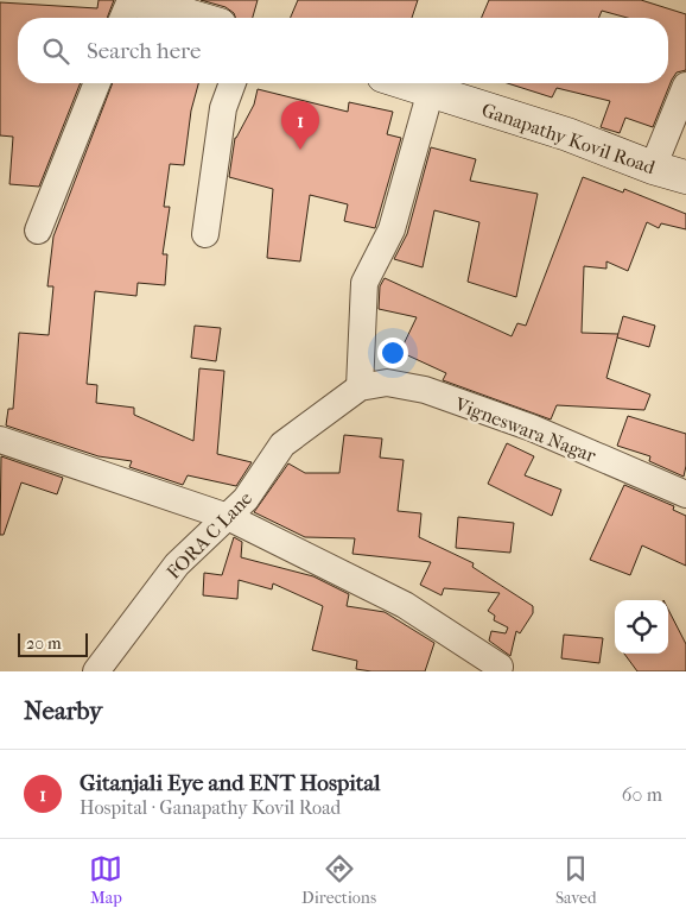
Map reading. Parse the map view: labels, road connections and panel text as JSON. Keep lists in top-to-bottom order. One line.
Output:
{"streets":{"main road":["Ganapathy Kovil Road"],"street":["Vigneswara Nagar","FORA C Lane"]},"crossings":[["Vigneswara Nagar","FORA C Lane"]],"scale_bar":"20 m","page":{"search":"Search here","pins":"1","scale":"20 m","heading":"Nearby","list":[{"mark":"1","name":"Gitanjali Eye and ENT Hospital","note":"Hospital · Ganapathy Kovil Road","value":"60 m"}],"nav":["Map","Directions","Saved"]}}
